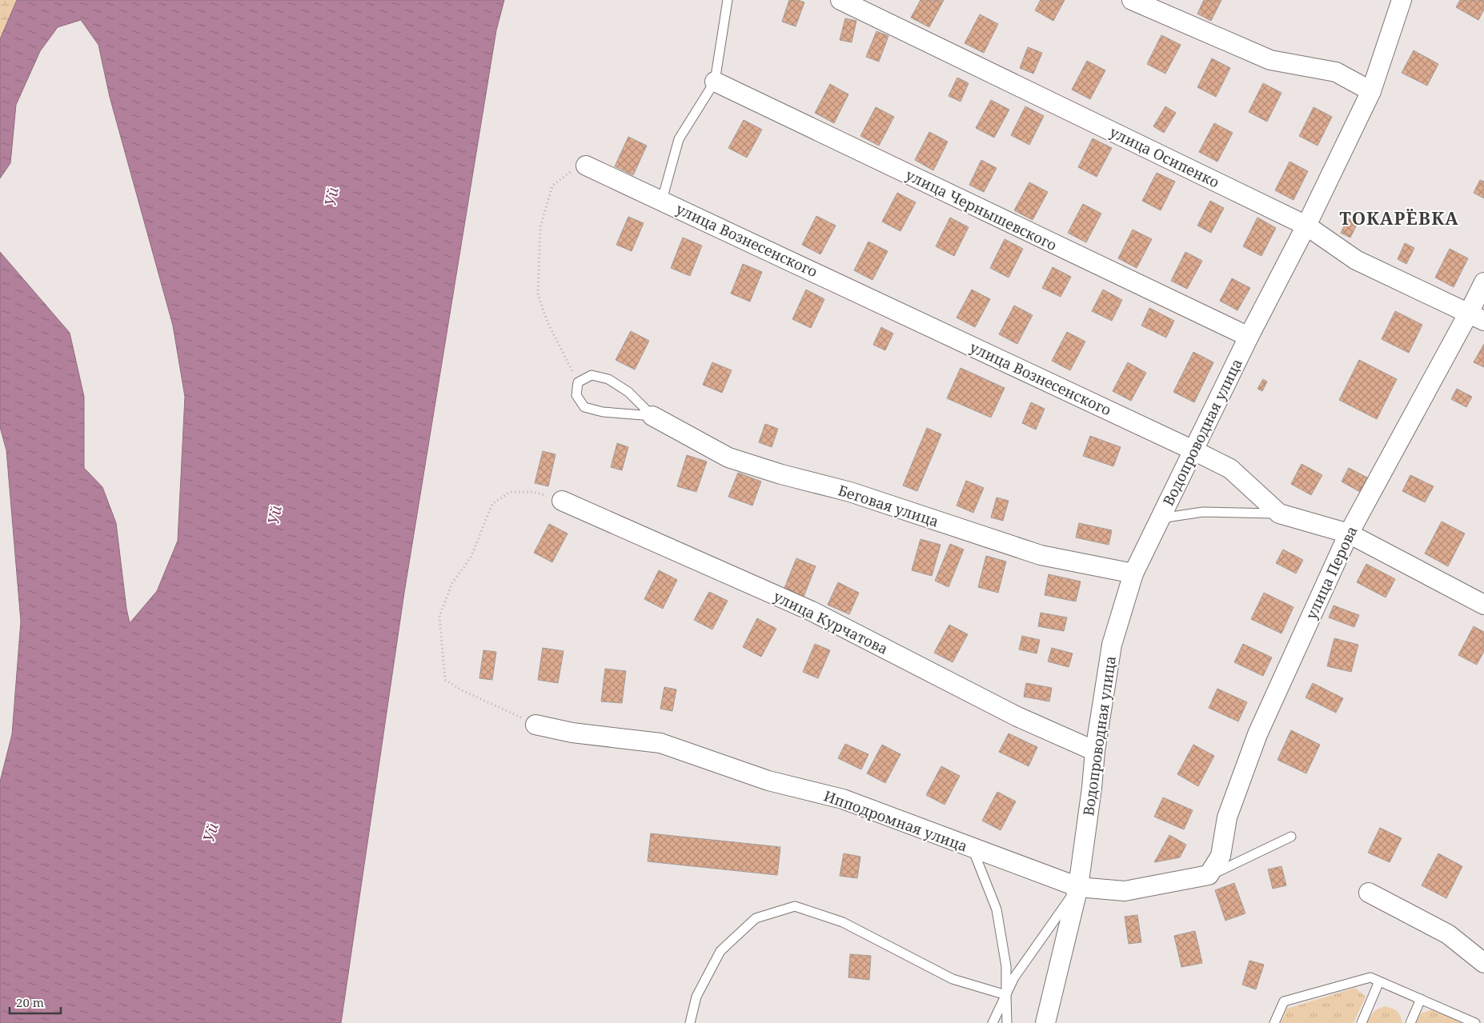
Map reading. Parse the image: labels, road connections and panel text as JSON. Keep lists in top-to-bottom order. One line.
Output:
{"streets":{"street":["улица Осипенко","улица Чернышевского","улица Вознесенского","Водопроводная улица","Беговая улица","улица Перова","улица Курчатова","Ипподромная улица"]},"crossings":[["улица Осипенко","Водопроводная улица"],["улица Осипенко","улица Перова"],["улица Чернышевского","Водопроводная улица"],["улица Вознесенского","Водопроводная улица"],["улица Вознесенского","улица Перова"],["Водопроводная улица","Беговая улица"],["Водопроводная улица","улица Курчатова"],["Водопроводная улица","Ипподромная улица"],["улица Перова","Ипподромная улица"]],"districts":["ТОКАРЁВКА"],"water":["Уй"],"scale_bar":"20 m"}
